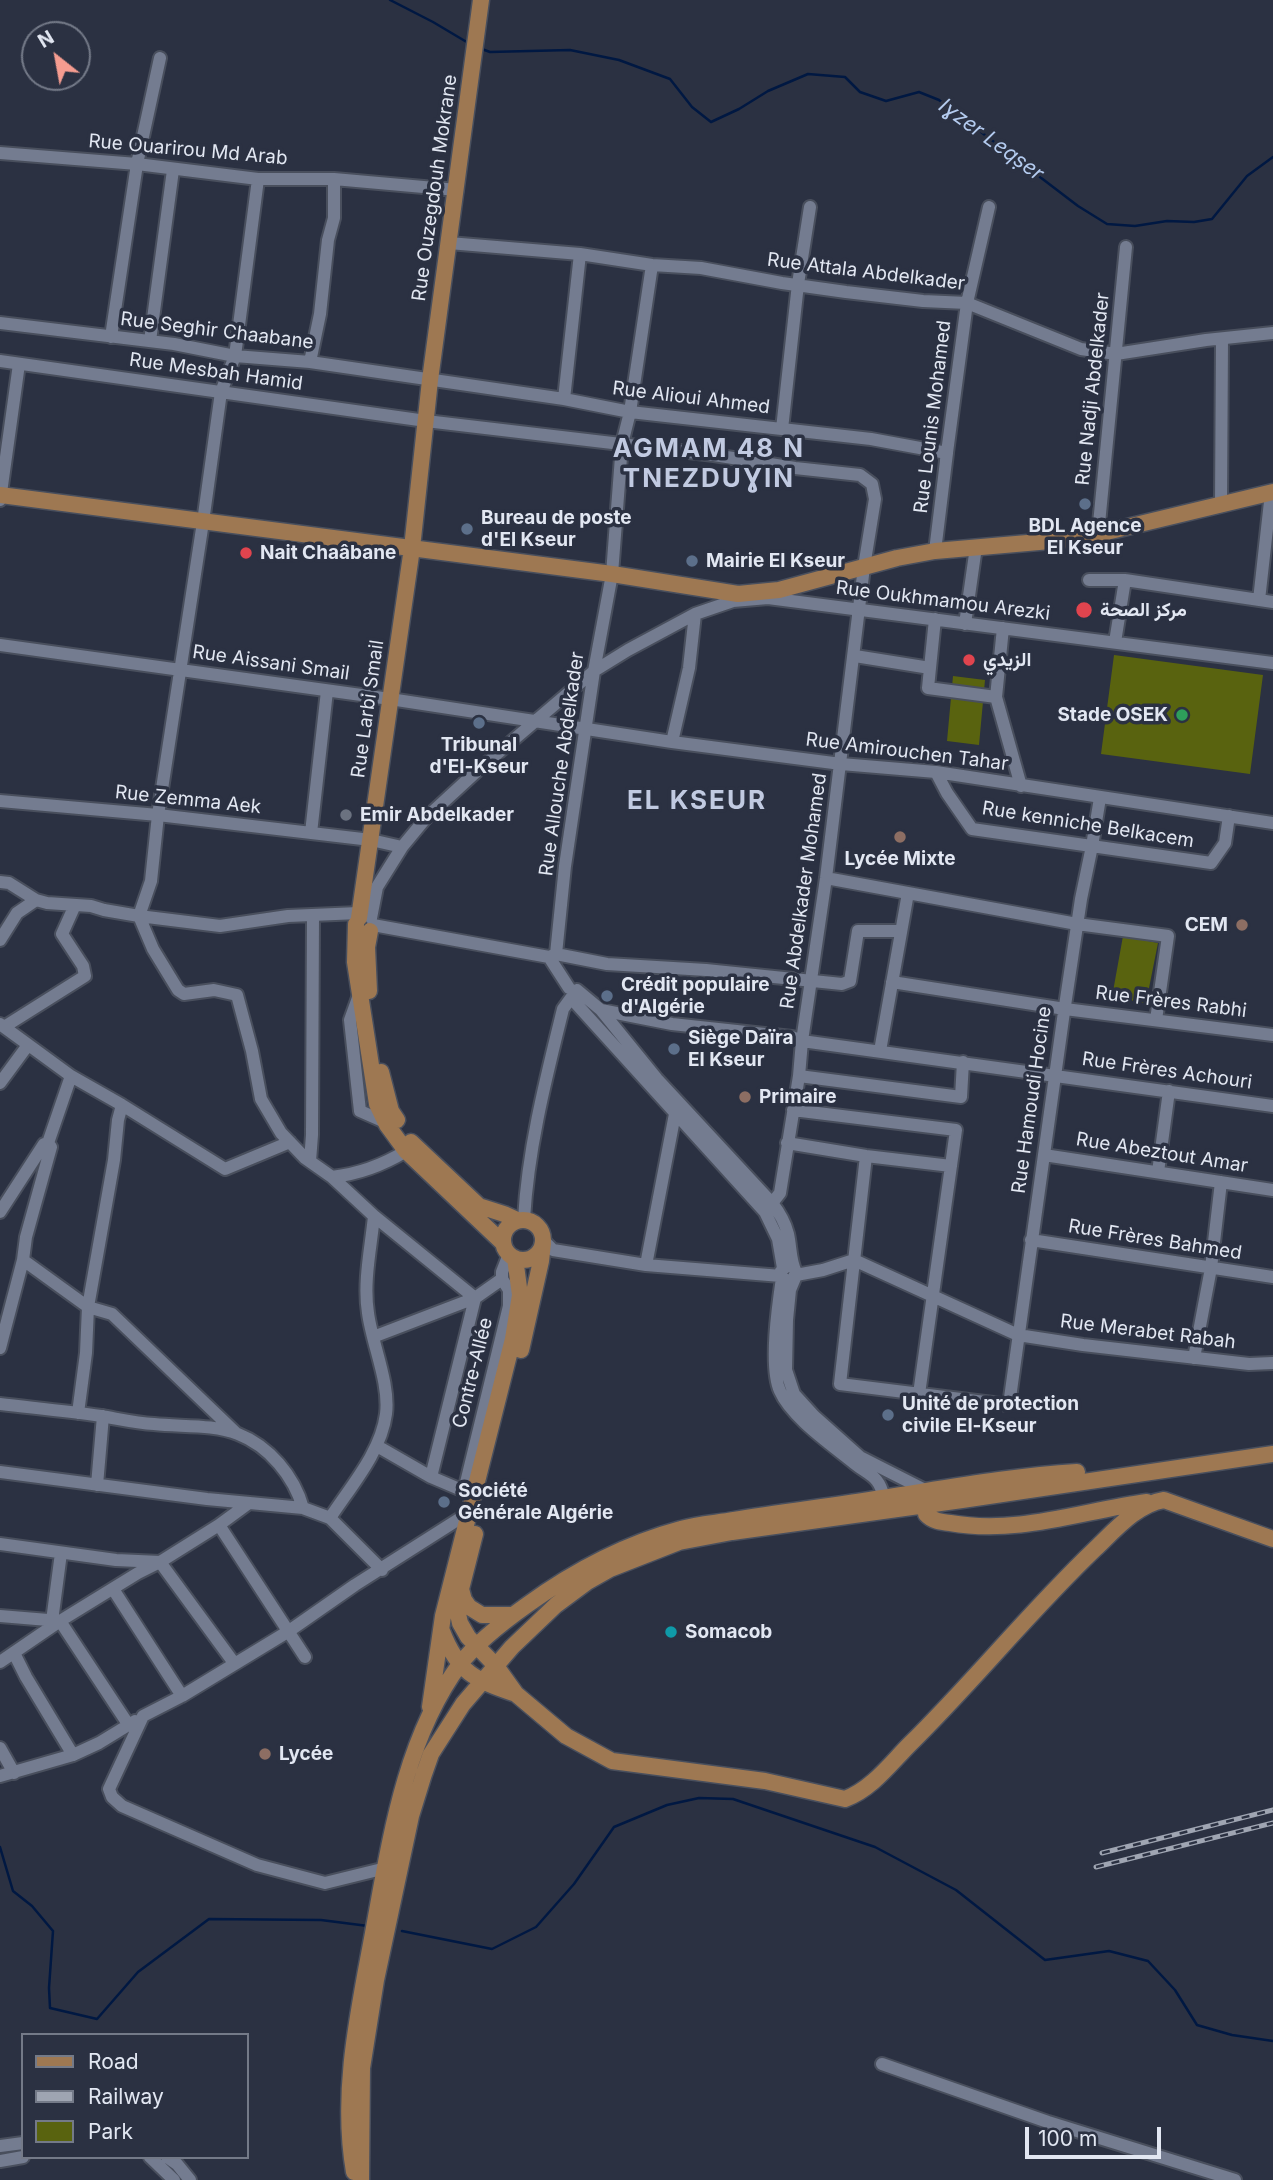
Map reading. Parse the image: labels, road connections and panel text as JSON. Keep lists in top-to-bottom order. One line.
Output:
{"streets":{"main road":["Rue Ouzegdouh Mokrane","Rue Larbi Smail"],"street":["Rue Ouarirou Md Arab","Rue Attala Abdelkader","Rue Seghir Chaabane","Rue Mesbah Hamid","Rue Nadji Abdelkader","Rue Alioui Ahmed","Rue Lounis Mohamed","Rue Oukhmamou Arezki","Rue Aissani Smail","Rue Amirouchen Tahar","Rue Allouche Abdelkader","Rue Zemma Aek","Rue kenniche Belkacem","Rue Abdelkader Mohamed","Rue Frères Rabhi","Rue Frères Achouri","Rue Hamoudi Hocine","Rue Abeztout Amar","Rue Frères Bahmed","Rue Merabet Rabah","Contre-Allée"]},"crossings":[["Rue Ouarirou Md Arab","Rue Ouzegdouh Mokrane"],["Rue Ouzegdouh Mokrane","Rue Attala Abdelkader"],["Rue Ouzegdouh Mokrane","Rue Seghir Chaabane"],["Rue Ouzegdouh Mokrane","Rue Mesbah Hamid"],["Rue Ouzegdouh Mokrane","Rue Alioui Ahmed"],["Rue Ouzegdouh Mokrane","Rue Larbi Smail"],["Rue Attala Abdelkader","Rue Nadji Abdelkader"],["Rue Attala Abdelkader","Rue Lounis Mohamed"],["Rue Attala Abdelkader","Rue Allouche Abdelkader"],["Rue Seghir Chaabane","Rue Alioui Ahmed"],["Rue Mesbah Hamid","Rue Larbi Smail"],["Rue Mesbah Hamid","Rue Allouche Abdelkader"],["Rue Mesbah Hamid","Rue Abdelkader Mohamed"],["Rue Alioui Ahmed","Rue Lounis Mohamed"],["Rue Alioui Ahmed","Rue Allouche Abdelkader"],["Rue Oukhmamou Arezki","Rue Aissani Smail"],["Rue Oukhmamou Arezki","Rue Larbi Smail"],["Rue Oukhmamou Arezki","Rue Amirouchen Tahar"],["Rue Oukhmamou Arezki","Rue Allouche Abdelkader"],["Rue Oukhmamou Arezki","Rue Zemma Aek"],["Rue Oukhmamou Arezki","Rue Abdelkader Mohamed"],["Rue Aissani Smail","Rue Larbi Smail"],["Rue Aissani Smail","Rue Amirouchen Tahar"],["Rue Larbi Smail","Rue Zemma Aek"],["Rue Amirouchen Tahar","Rue Allouche Abdelkader"],["Rue Amirouchen Tahar","Rue kenniche Belkacem"],["Rue Amirouchen Tahar","Rue Abdelkader Mohamed"],["Rue Amirouchen Tahar","Rue Hamoudi Hocine"],["Rue kenniche Belkacem","Rue Hamoudi Hocine"],["Rue Abdelkader Mohamed","Rue Frères Achouri"],["Rue Frères Rabhi","Rue Hamoudi Hocine"],["Rue Frères Achouri","Rue Hamoudi Hocine"],["Rue Hamoudi Hocine","Rue Abeztout Amar"],["Rue Hamoudi Hocine","Rue Frères Bahmed"],["Rue Hamoudi Hocine","Rue Merabet Rabah"]],"districts":["AGMAM 48 N TNEZDUƔIN","EL KSEUR"],"water":["Iɣzer Leqṣer"],"places":["BDL Agence El Kseur","Bureau de poste d'El Kseur","Nait Chaâbane","Mairie El Kseur","مركز الصحة","الزيدي","Stade OSEK","Tribunal d'El-Kseur","Emir Abdelkader","Lycée Mixte","CEM","Crédit populaire d'Algérie","Siège Daïra El Kseur","Primaire","Unité de protection civile El-Kseur","Société Générale Algérie","Somacob","Lycée"],"legend":["Road","Railway","Park"],"scale_bar":"100 m","north":"top left"}
